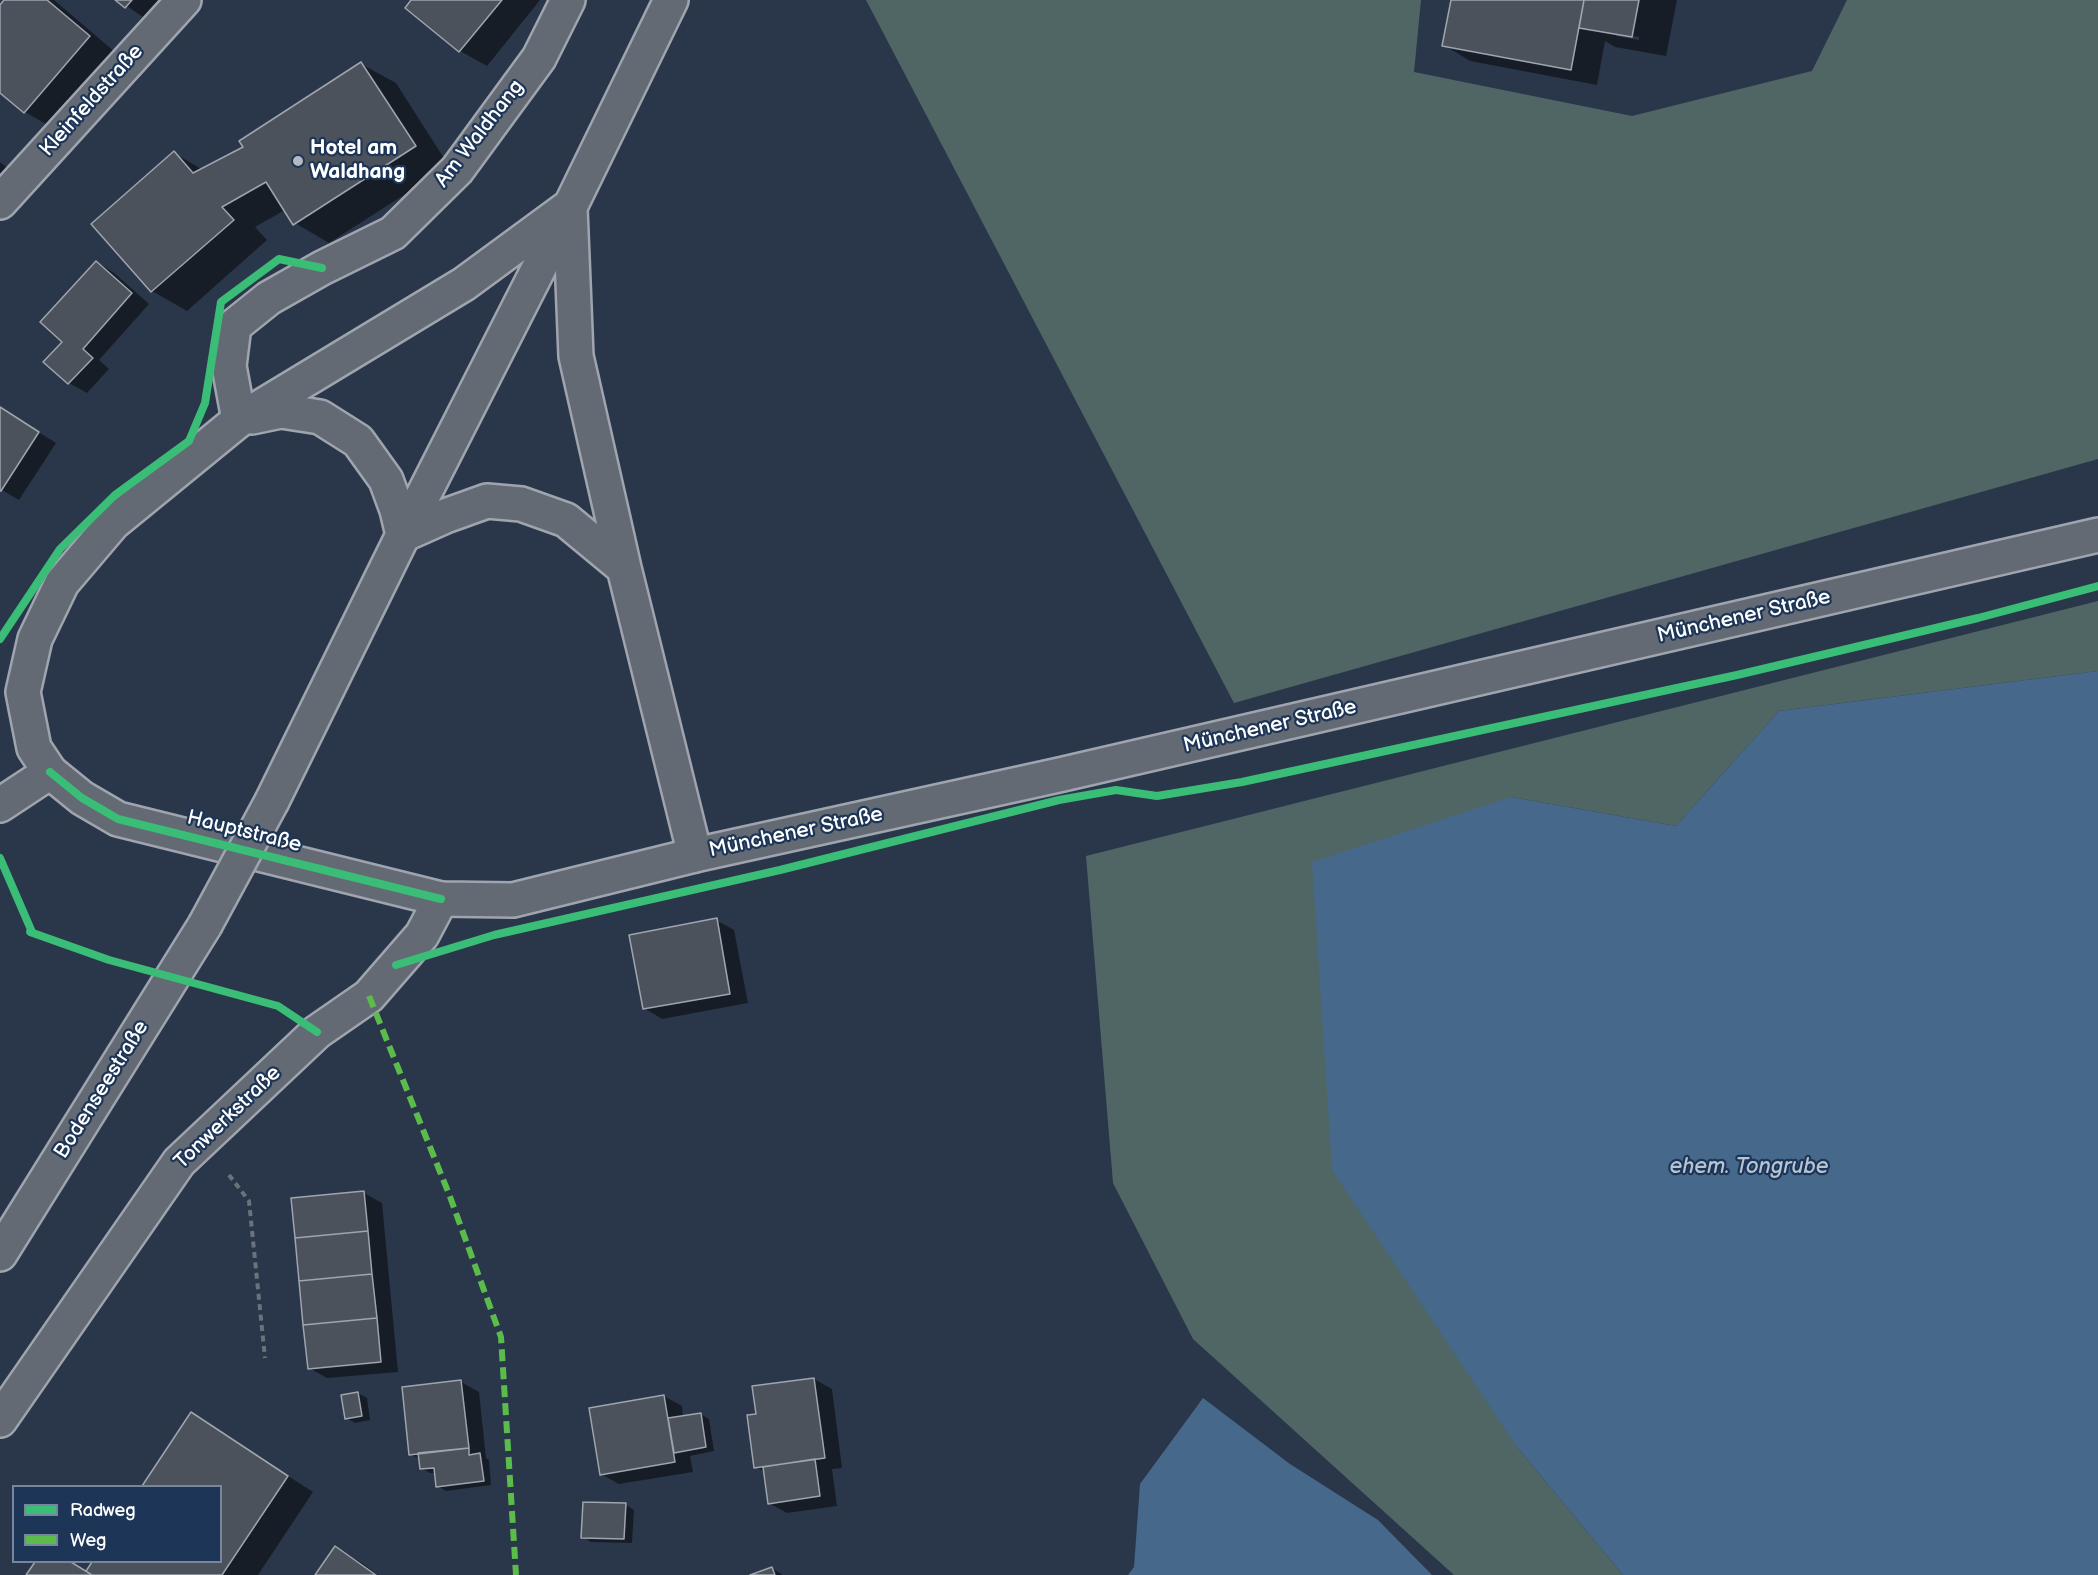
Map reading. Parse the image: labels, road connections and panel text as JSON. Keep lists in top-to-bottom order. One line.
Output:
{"streets":{"street":["Kleinfeldstraße","Am Waldhang","Münchener Straße","Hauptstraße","Bodenseestraße","Tonwerkstraße"]},"crossings":[["Am Waldhang","Hauptstraße"],["Münchener Straße","Hauptstraße"],["Münchener Straße","Tonwerkstraße"],["Hauptstraße","Bodenseestraße"],["Hauptstraße","Tonwerkstraße"]],"water":["ehem. Tongrube"],"places":["Hotel am Waldhang"],"legend":["Radweg","Weg"]}
